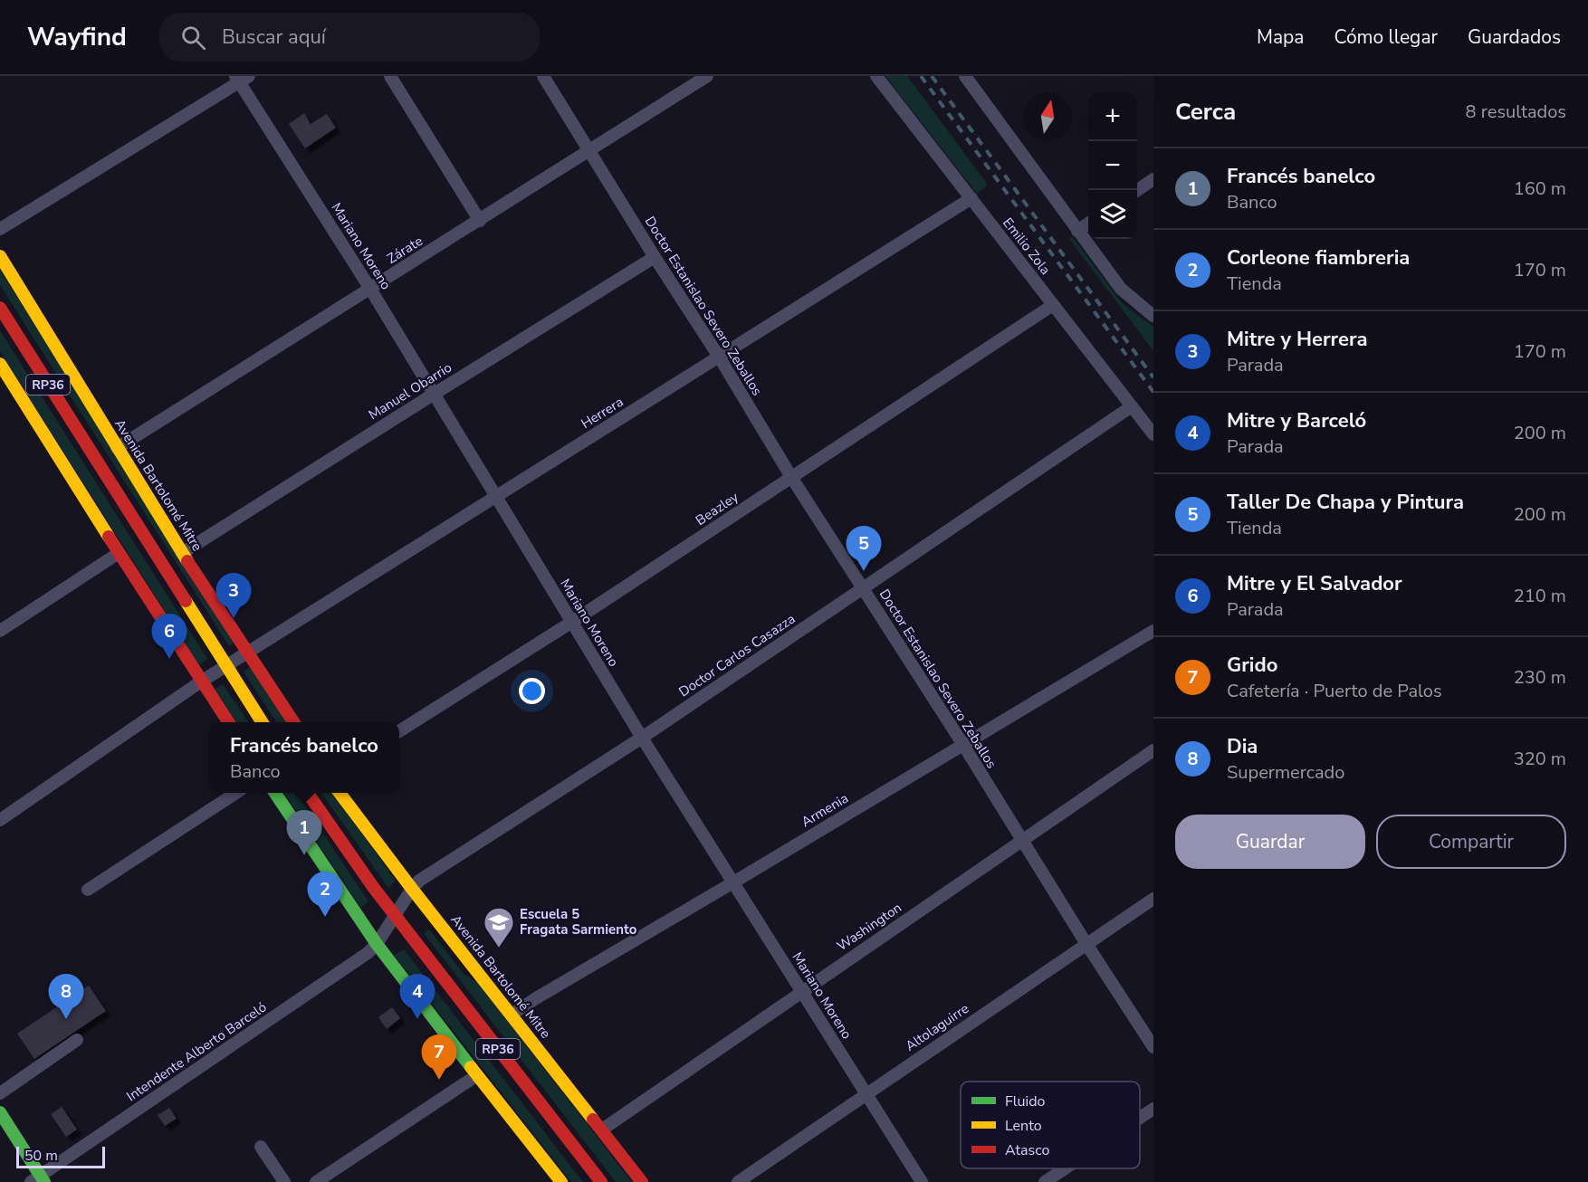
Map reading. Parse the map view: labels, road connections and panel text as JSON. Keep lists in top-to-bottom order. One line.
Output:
{"streets":{"street":["Mariano Moreno","Emilio Zola","Zárate","Doctor Estanislao Severo Zeballos","RP36","Manuel Obarrio","Herrera","Avenida Bartolomé Mitre","Beazley","Doctor Carlos Casazza","Armenia","Washington","Altolaguirre","Intendente Alberto Barceló"]},"crossings":[["Mariano Moreno","Zárate"],["Mariano Moreno","Manuel Obarrio"],["Mariano Moreno","Herrera"],["Mariano Moreno","Beazley"],["Mariano Moreno","Doctor Carlos Casazza"],["Mariano Moreno","Armenia"],["Mariano Moreno","Washington"],["Mariano Moreno","Altolaguirre"],["Emilio Zola","Herrera"],["Emilio Zola","Beazley"],["Emilio Zola","Doctor Carlos Casazza"],["Zárate","Doctor Estanislao Severo Zeballos"],["Zárate","Avenida Bartolomé Mitre"],["Doctor Estanislao Severo Zeballos","Manuel Obarrio"],["Doctor Estanislao Severo Zeballos","Herrera"],["Doctor Estanislao Severo Zeballos","Beazley"],["Doctor Estanislao Severo Zeballos","Doctor Carlos Casazza"],["Doctor Estanislao Severo Zeballos","Armenia"],["Doctor Estanislao Severo Zeballos","Washington"],["Doctor Estanislao Severo Zeballos","Altolaguirre"],["RP36","Herrera"],["RP36","Doctor Carlos Casazza"],["Manuel Obarrio","Avenida Bartolomé Mitre"],["Herrera","Avenida Bartolomé Mitre"],["Avenida Bartolomé Mitre","Doctor Carlos Casazza"],["Avenida Bartolomé Mitre","Armenia"],["Avenida Bartolomé Mitre","Washington"],["Doctor Carlos Casazza","Intendente Alberto Barceló"]],"places":{"school or university":["Escuela 5 Fragata Sarmiento"]},"legend":["Fluido","Lento","Atasco"],"scale_bar":"50 m","north":"top","page":{"header":"Wayfind","search":"Buscar aquí","nav":["Mapa","Cómo llegar","Guardados"],"heading":["Cerca","8 resultados"],"map_buttons":["+","−"],"list":[{"mark":"1","name":"Francés banelco","note":"Banco","value":"160 m"},{"mark":"2","name":"Corleone fiambreria","note":"Tienda","value":"170 m"},{"mark":"3","name":"Mitre y Herrera","note":"Parada","value":"170 m"},{"mark":"4","name":"Mitre y Barceló","note":"Parada","value":"200 m"},{"mark":"5","name":"Taller De Chapa y Pintura","note":"Tienda","value":"200 m"},{"mark":"6","name":"Mitre y El Salvador","note":"Parada","value":"210 m"},{"mark":"7","name":"Grido","note":"Cafetería · Puerto de Palos","value":"230 m"},{"mark":"8","name":"Dia","note":"Supermercado","value":"320 m"}],"pins":["5","3","6","1","2","4","8","7"],"popup":["Francés banelco","Banco"],"buttons":["Guardar","Compartir"],"scale":"50 m"}}
